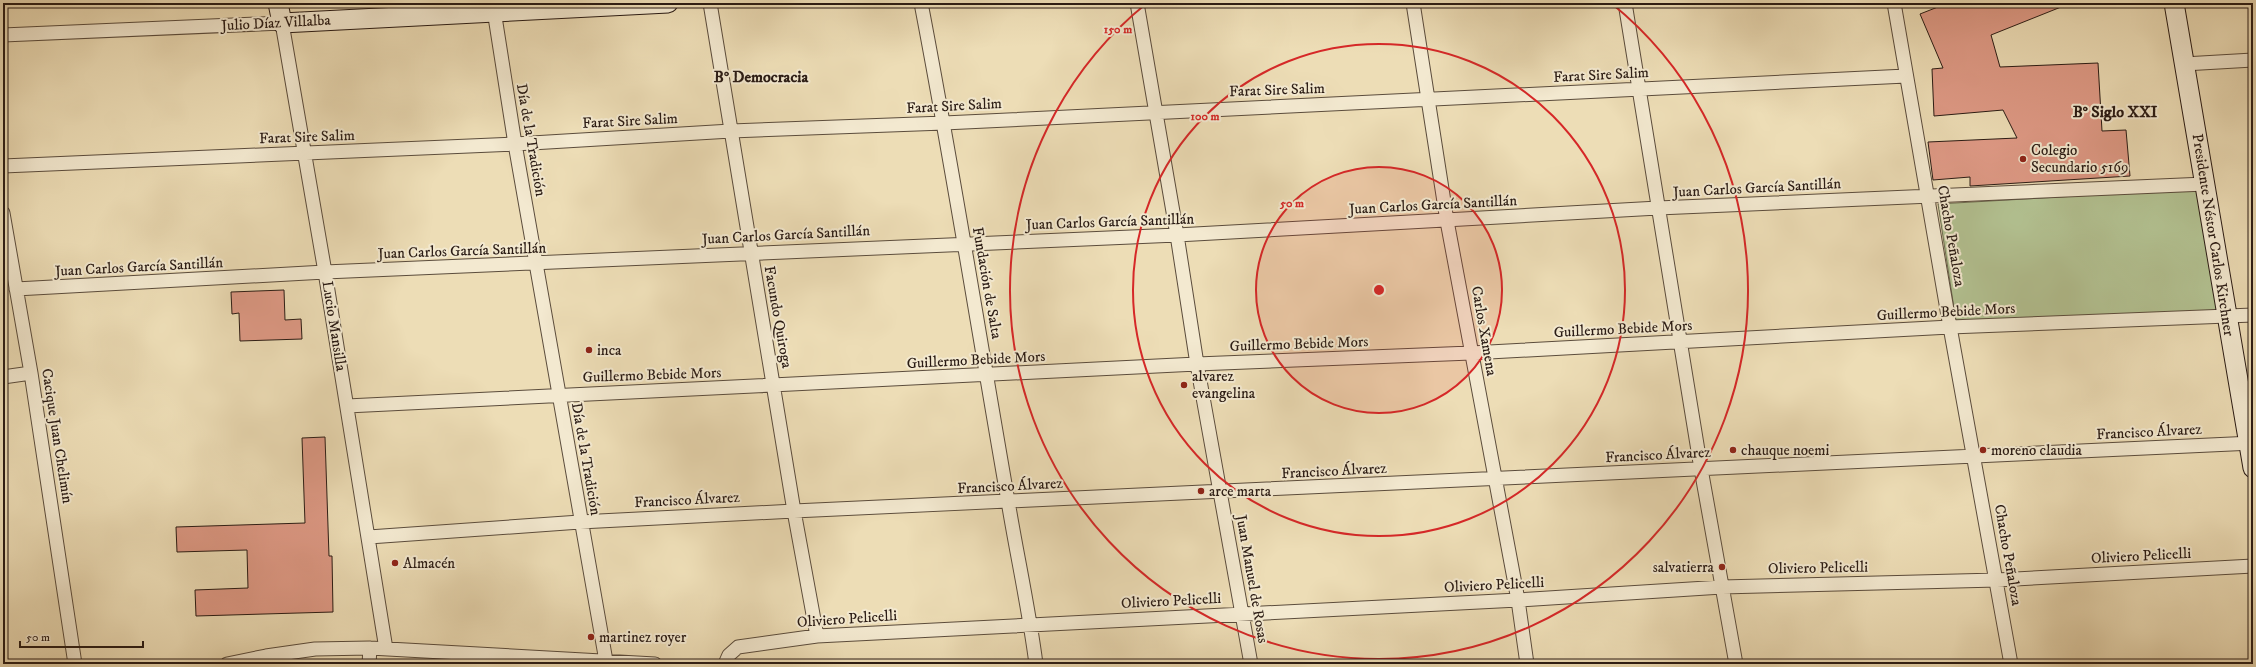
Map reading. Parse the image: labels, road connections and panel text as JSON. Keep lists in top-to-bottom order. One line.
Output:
{"streets":{"street":["Julio Díaz Villalba","Farat Sire Salim","Día de la Tradición","Juan Carlos García Santillán","Presidente Néstor Carlos Kirchner","Chacho Peñaloza","Fundación de Salta","Guillermo Bebide Mors","Facundo Quiroga","Lucio Mansilla","Carlos Xamena","Francisco Álvarez","Cacique Juan Chelimín","Oliviero Pelicelli","Juan Manuel de Rosas"]},"crossings":[["Julio Díaz Villalba","Día de la Tradición"],["Julio Díaz Villalba","Lucio Mansilla"],["Farat Sire Salim","Día de la Tradición"],["Farat Sire Salim","Chacho Peñaloza"],["Farat Sire Salim","Fundación de Salta"],["Farat Sire Salim","Facundo Quiroga"],["Farat Sire Salim","Lucio Mansilla"],["Farat Sire Salim","Carlos Xamena"],["Farat Sire Salim","Juan Manuel de Rosas"],["Día de la Tradición","Juan Carlos García Santillán"],["Día de la Tradición","Guillermo Bebide Mors"],["Día de la Tradición","Francisco Álvarez"],["Juan Carlos García Santillán","Presidente Néstor Carlos Kirchner"],["Juan Carlos García Santillán","Chacho Peñaloza"],["Juan Carlos García Santillán","Fundación de Salta"],["Juan Carlos García Santillán","Facundo Quiroga"],["Juan Carlos García Santillán","Lucio Mansilla"],["Juan Carlos García Santillán","Carlos Xamena"],["Juan Carlos García Santillán","Cacique Juan Chelimín"],["Juan Carlos García Santillán","Juan Manuel de Rosas"],["Presidente Néstor Carlos Kirchner","Guillermo Bebide Mors"],["Presidente Néstor Carlos Kirchner","Francisco Álvarez"],["Chacho Peñaloza","Guillermo Bebide Mors"],["Chacho Peñaloza","Francisco Álvarez"],["Chacho Peñaloza","Oliviero Pelicelli"],["Fundación de Salta","Guillermo Bebide Mors"],["Fundación de Salta","Francisco Álvarez"],["Fundación de Salta","Oliviero Pelicelli"],["Guillermo Bebide Mors","Facundo Quiroga"],["Guillermo Bebide Mors","Lucio Mansilla"],["Guillermo Bebide Mors","Carlos Xamena"],["Guillermo Bebide Mors","Juan Manuel de Rosas"],["Facundo Quiroga","Francisco Álvarez"],["Facundo Quiroga","Oliviero Pelicelli"],["Lucio Mansilla","Francisco Álvarez"],["Carlos Xamena","Francisco Álvarez"],["Carlos Xamena","Oliviero Pelicelli"],["Francisco Álvarez","Juan Manuel de Rosas"],["Oliviero Pelicelli","Juan Manuel de Rosas"]],"districts":["B° Democracia","B° Siglo XXI"],"places":["Colegio Secundario 5169","inca","alvarez evangelina","chauque noemi","moreno claudia","arce marta","Almacén","salvatierra","martinez royer"],"scale_bar":"50 m","rings":["150 m","100 m","50 m"]}
